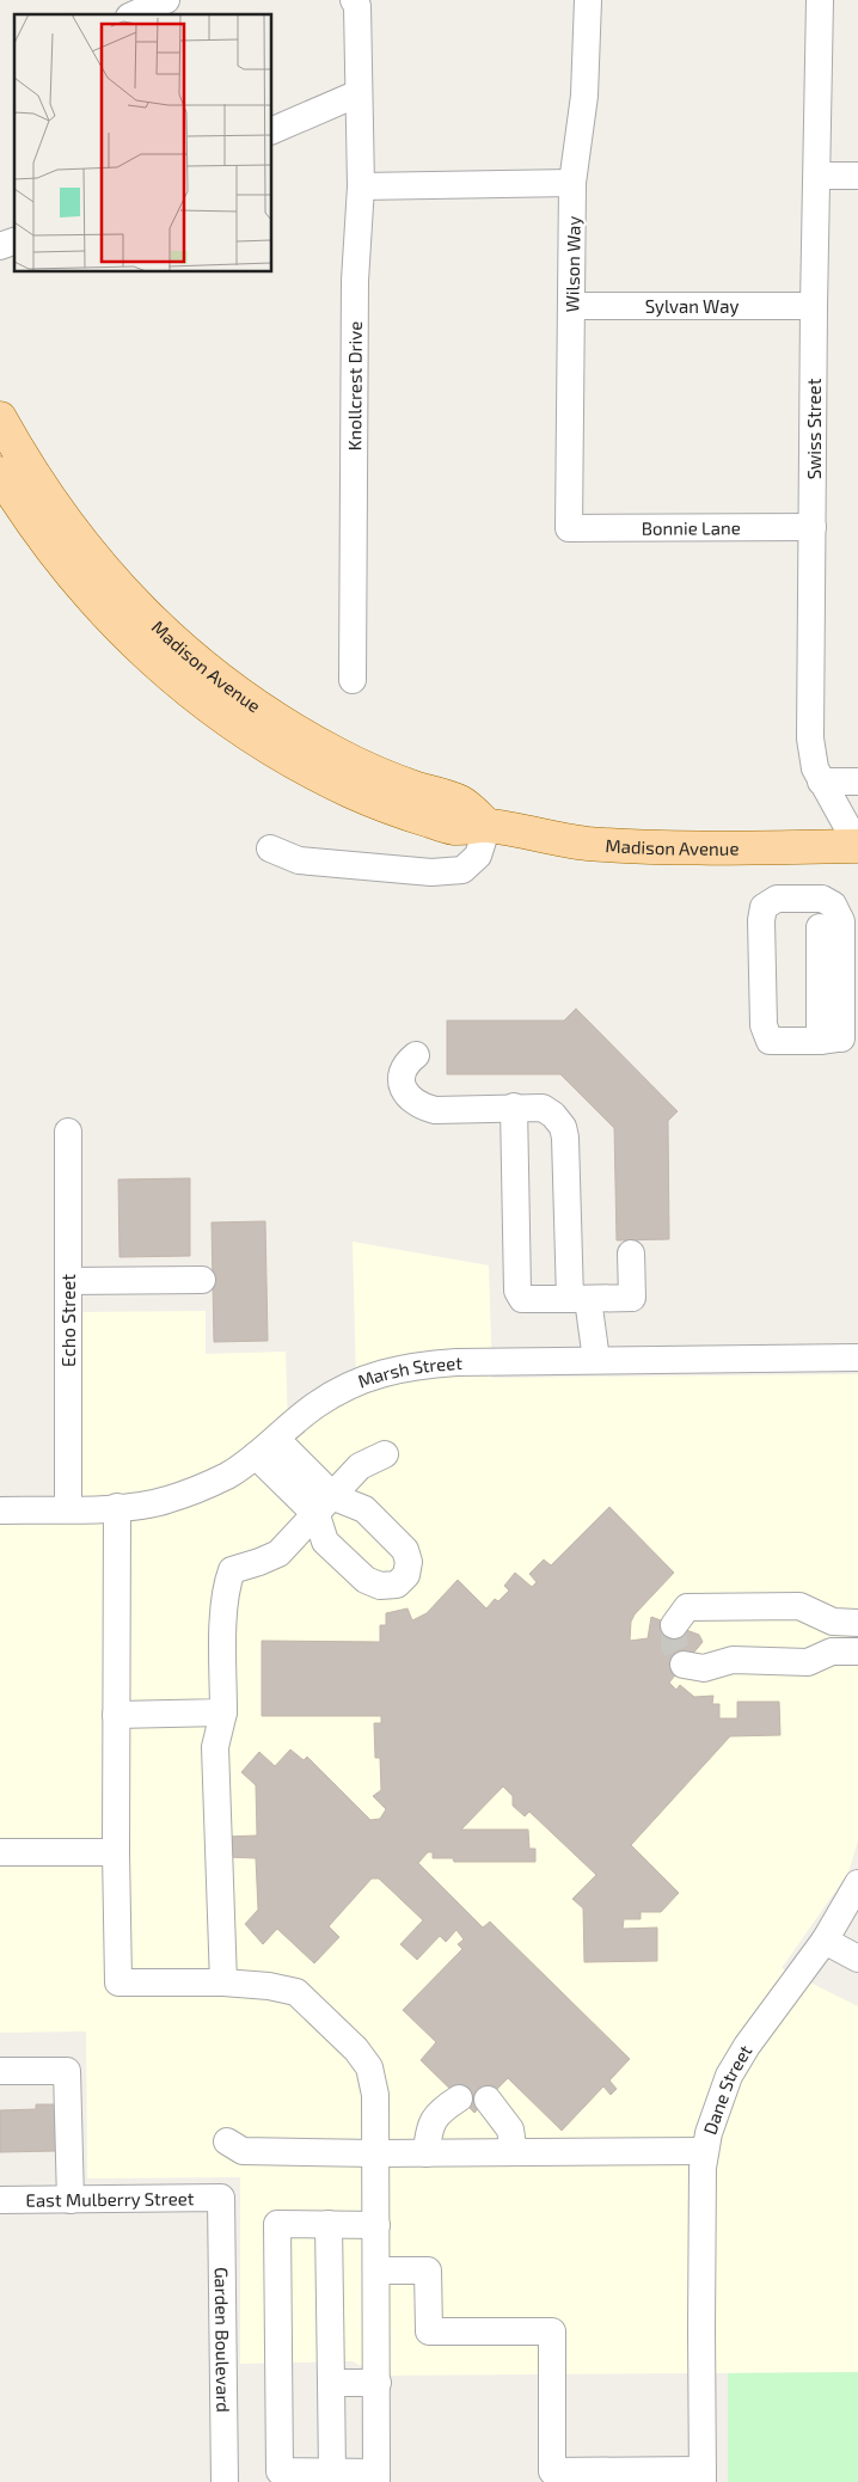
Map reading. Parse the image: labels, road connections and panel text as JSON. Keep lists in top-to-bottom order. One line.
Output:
{"streets":{"main road":["Madison Avenue"],"street":["Wilson Way","Sylvan Way","Knollcrest Drive","Swiss Street","Bonnie Lane","Echo Street","Marsh Street","Dane Street","East Mulberry Street","Garden Boulevard"]},"crossings":[["Wilson Way","Sylvan Way"],["Wilson Way","Bonnie Lane"],["Sylvan Way","Swiss Street"],["Swiss Street","Bonnie Lane"],["Swiss Street","Madison Avenue"],["Echo Street","Marsh Street"],["East Mulberry Street","Garden Boulevard"]]}
